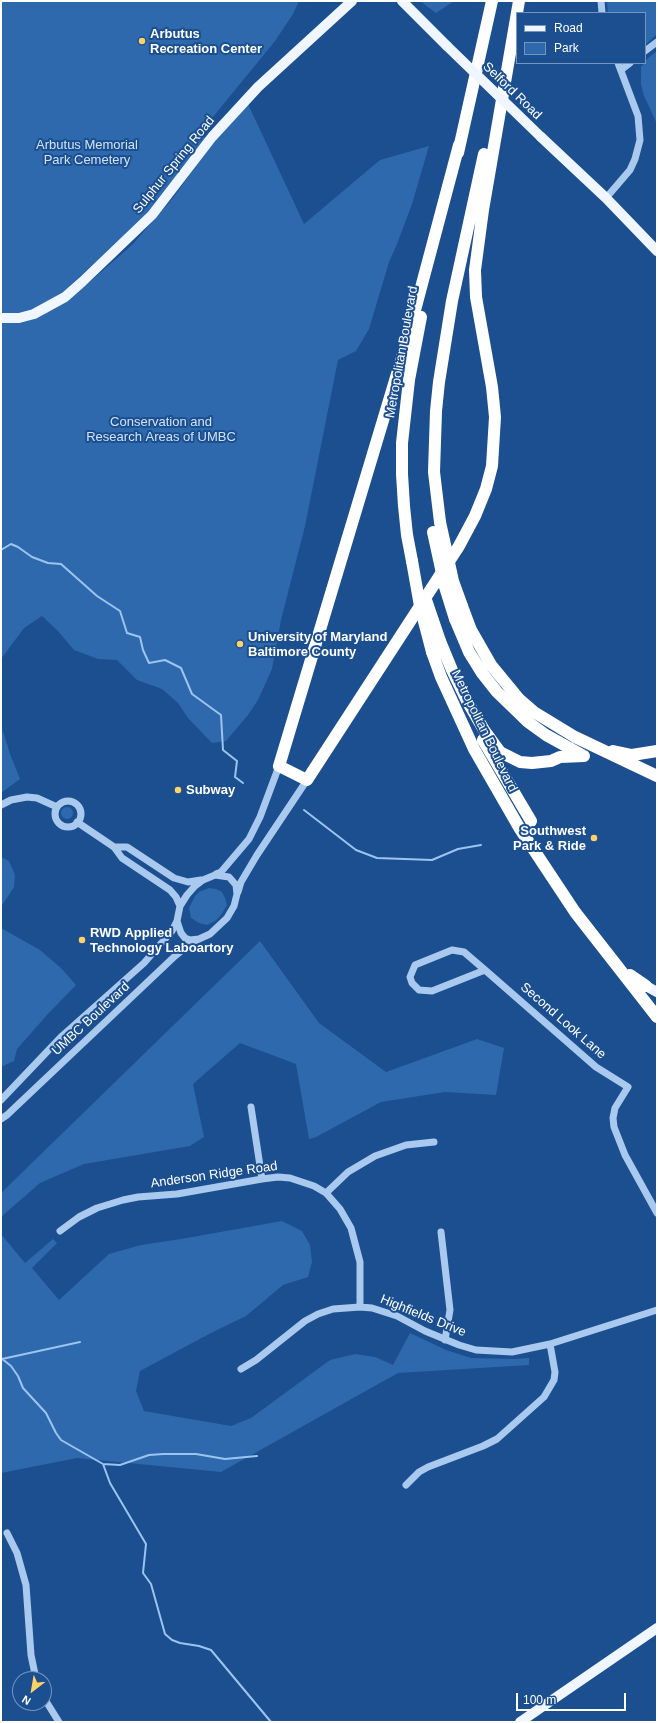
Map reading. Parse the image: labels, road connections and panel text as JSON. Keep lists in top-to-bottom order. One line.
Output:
{"streets":{"highway":["Metropolitan Boulevard"],"main road":["Selford Road","Sulphur Spring Road"],"street":["UMBC Boulevard","Second Look Lane","Anderson Ridge Road","Highfields Drive"]},"crossings":[["Anderson Ridge Road","Highfields Drive"]],"parks":["Arbutus Memorial Park Cemetery","Conservation and Research Areas of UMBC"],"places":["Arbutus Recreation Center","University of Maryland Baltimore County","Subway","Southwest Park & Ride","RWD Applied Technology Laboartory"],"legend":["Road","Park"],"scale_bar":"100 m","north":"bottom left"}
